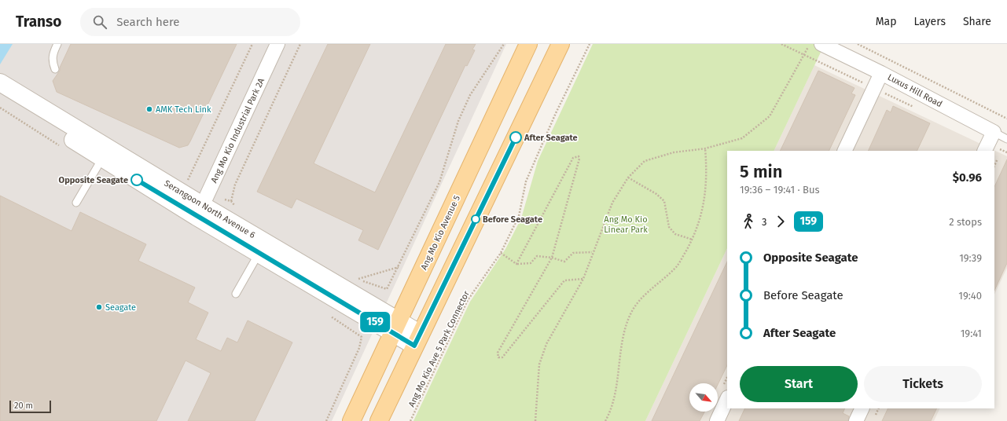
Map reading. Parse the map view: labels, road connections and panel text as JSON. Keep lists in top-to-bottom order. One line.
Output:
{"streets":{"main road":["Ang Mo Kio Avenue 5"],"street":["Luxus Hill Road","Ang Mo Kio Industrial Park 2A","Serangoon North Avenue 6"],"path":["Ang Mo Kio Ave 5 Park Connector"]},"crossings":[["Ang Mo Kio Industrial Park 2A","Serangoon North Avenue 6"],["Serangoon North Avenue 6","Ang Mo Kio Avenue 5"]],"parks":["Ang Mo Kio Linear Park"],"places":["AMK Tech Link","After Seagate","Opposite Seagate","Before Seagate","Seagate"],"lines":["bus line 159"],"scale_bar":"20 m","north":"bottom right","page":{"header":"Transo","search":"Search here","nav":["Map","Layers","Share"],"on_map":"159","heading":["5 min","19:36 – 19:41 · Bus","$0.96"],"legs":["3","159","2 stops"],"list":[{"name":"Opposite Seagate","value":"19:39"},{"name":"Before Seagate","value":"19:40"},{"name":"After Seagate","value":"19:41"}],"buttons":["Start","Tickets"],"scale":"20 m"}}
